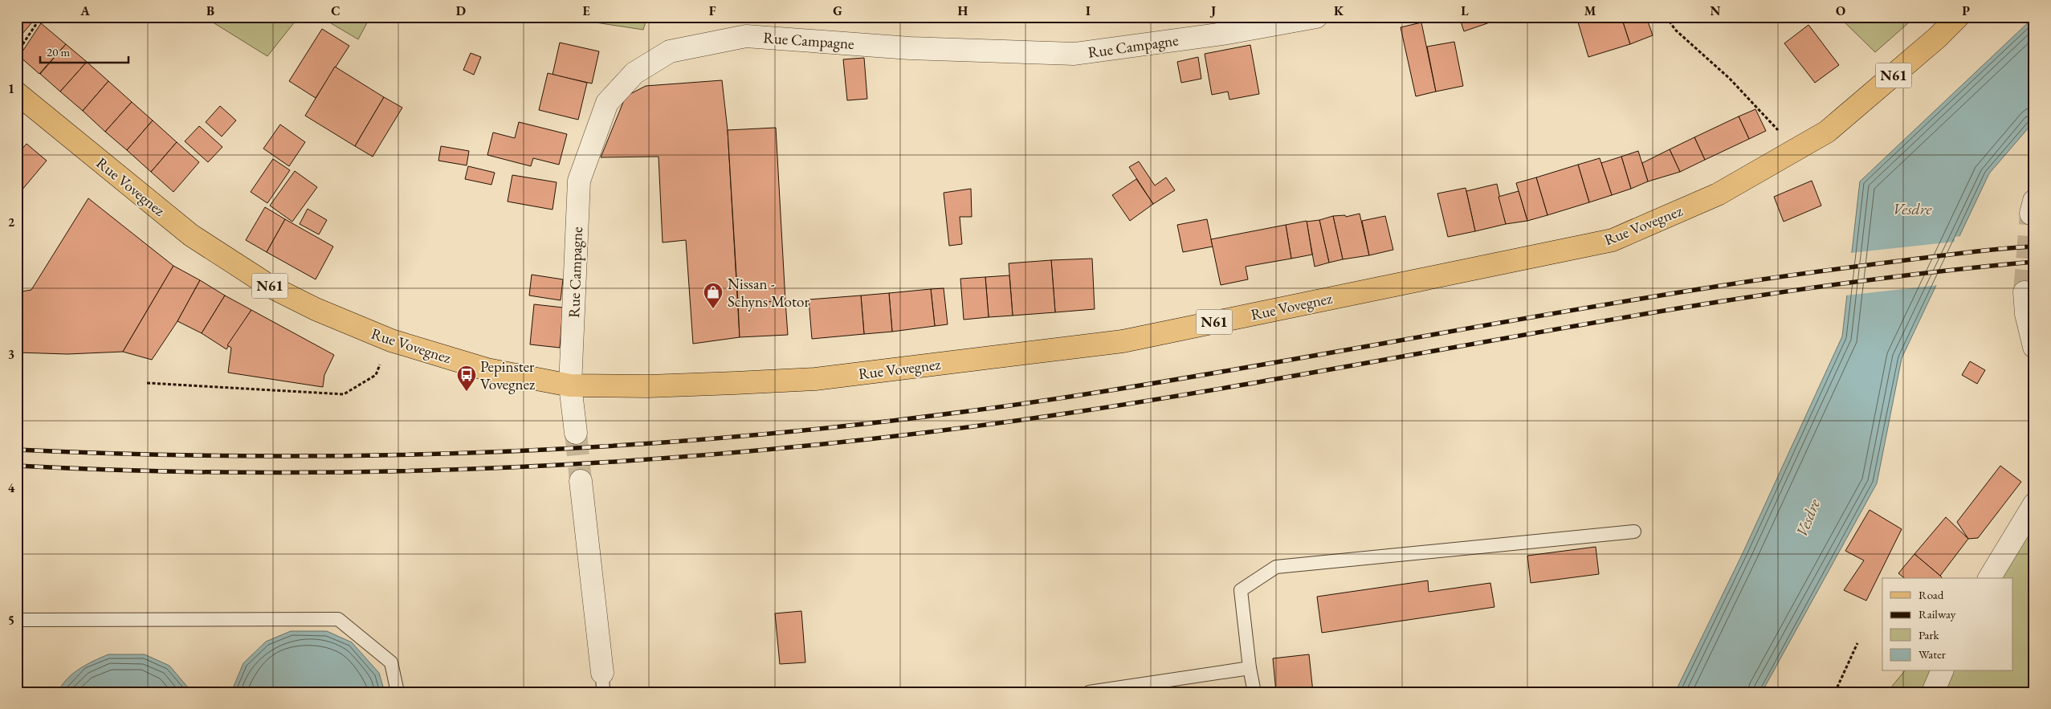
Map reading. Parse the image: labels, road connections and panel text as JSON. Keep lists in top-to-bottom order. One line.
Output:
{"streets":{"main road":["N61","Rue Vovegnez"],"street":["Rue Campagne"]},"crossings":[["Rue Campagne","Rue Vovegnez"]],"water":["Vesdre"],"places":{"shop":["Nissan - Schyns Motor"],"bus stop":["Pepinster Vovegnez"]},"legend":["Road","Railway","Park","Water"],"scale_bar":"20 m","grid":{"columns":["A","B","C","D","E","F","G","H","I","J","K","L","M","N","O","P"],"rows":["1","2","3","4","5"]}}
